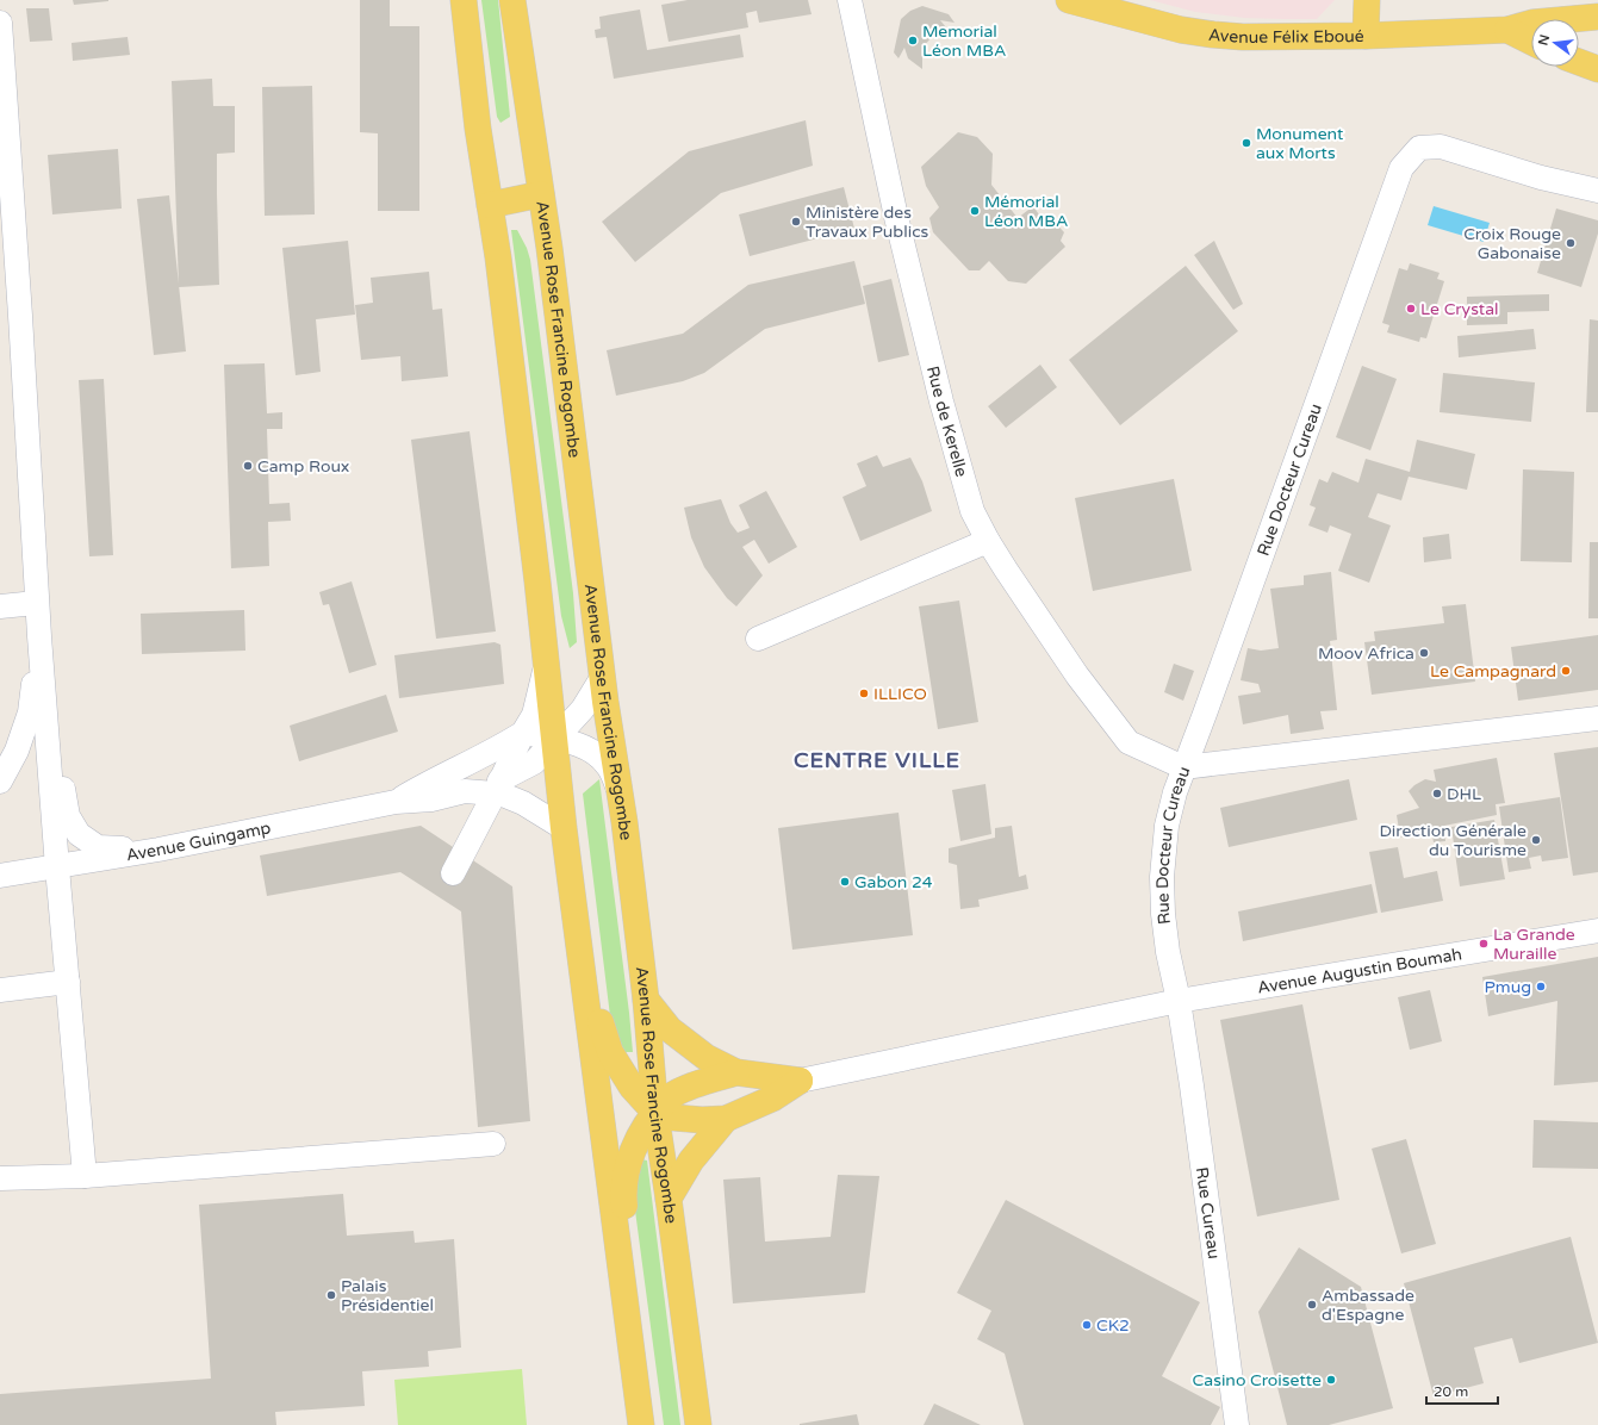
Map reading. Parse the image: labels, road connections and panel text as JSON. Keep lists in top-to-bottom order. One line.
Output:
{"streets":{"main road":["Avenue Félix Eboué","Avenue Rose Francine Rogombe"],"street":["Rue de Kerelle","Rue Docteur Cureau","Avenue Guingamp","Avenue Augustin Boumah","Rue Cureau"]},"crossings":[["Rue de Kerelle","Rue Docteur Cureau"],["Rue Docteur Cureau","Avenue Augustin Boumah"],["Rue Docteur Cureau","Rue Cureau"],["Avenue Augustin Boumah","Rue Cureau"]],"districts":["CENTRE VILLE"],"places":["Memorial Léon MBA","Monument aux Morts","Mémorial Léon MBA","Ministère des Travaux Publics","Croix Rouge Gabonaise","Le Crystal","Camp Roux","Moov Africa","Le Campagnard","ILLICO","DHL","Direction Générale du Tourisme","Gabon 24","La Grande Muraille","Pmug","Palais Présidentiel","Ambassade d'Espagne","CK2","Casino Croisette"],"scale_bar":"20 m","north":"left"}
